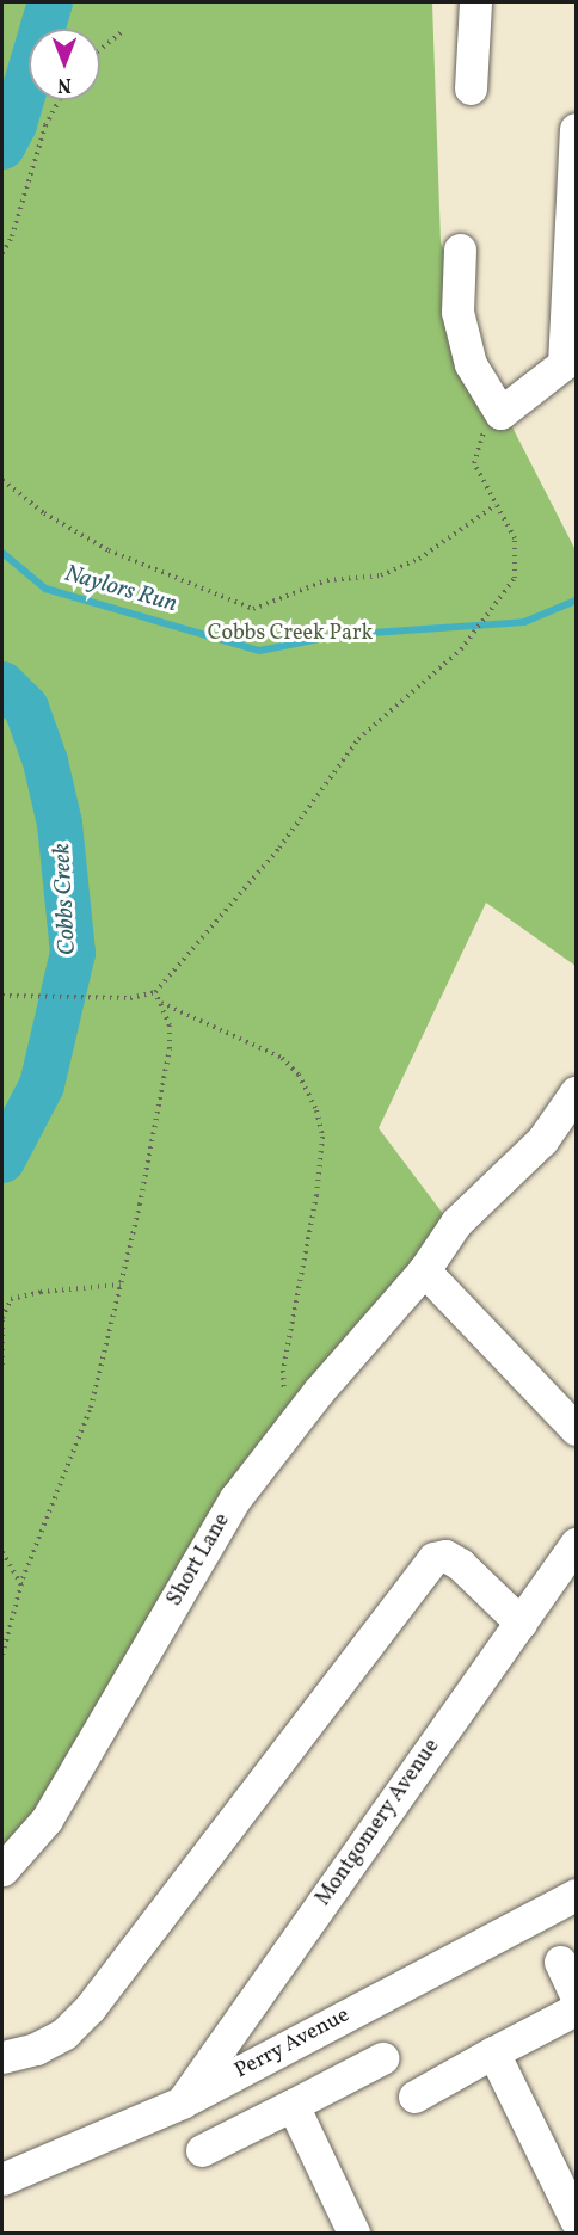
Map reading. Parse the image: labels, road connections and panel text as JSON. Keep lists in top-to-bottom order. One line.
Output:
{"streets":{"street":["Short Lane","Montgomery Avenue","Perry Avenue"]},"crossings":[["Montgomery Avenue","Perry Avenue"]],"water":["Naylors Run","Cobbs Creek"],"parks":["Cobbs Creek Park"],"north":"bottom"}
